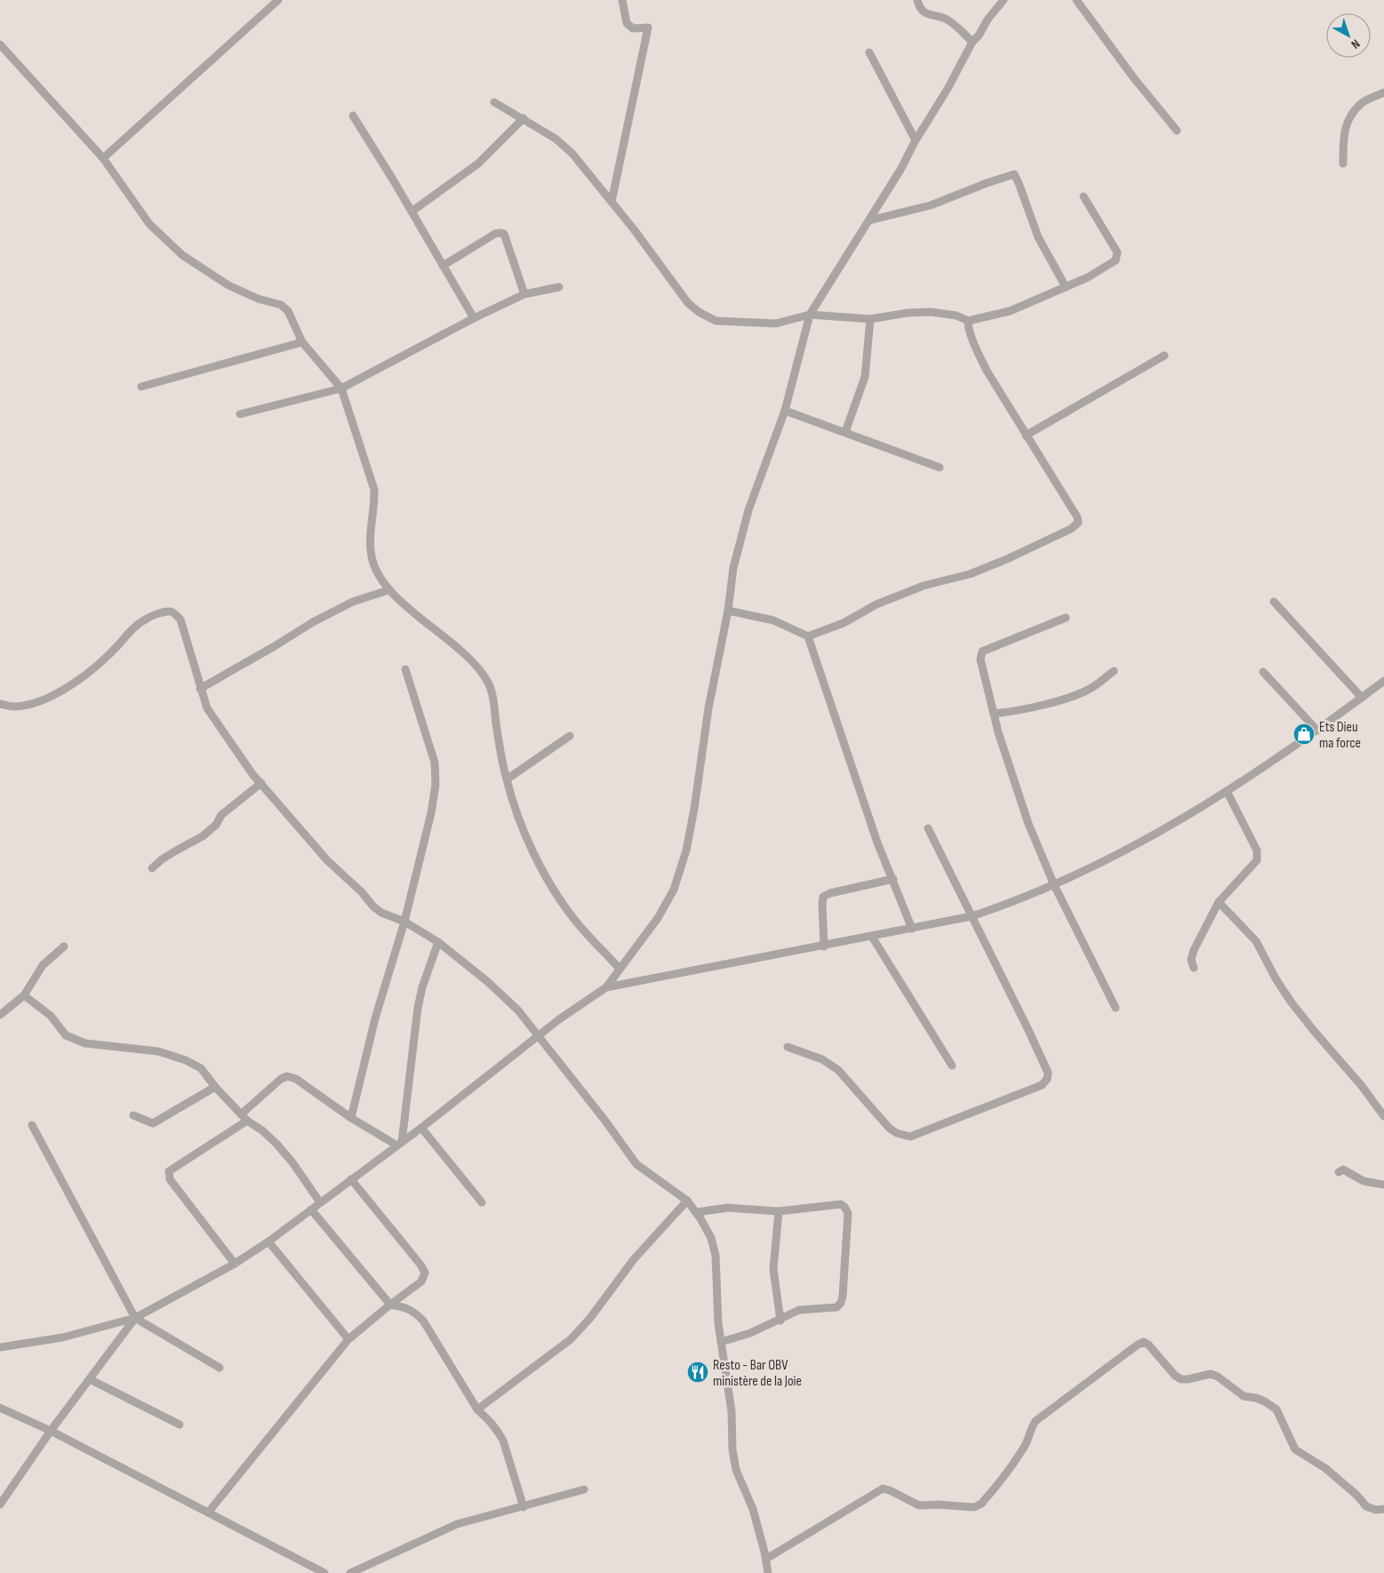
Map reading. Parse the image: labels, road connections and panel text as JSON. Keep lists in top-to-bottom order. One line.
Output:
{"places":{"shop":["Ets Dieu ma force"],"restaurant":["Resto - Bar OBV ministère de la Joie"]},"north":"bottom right"}
